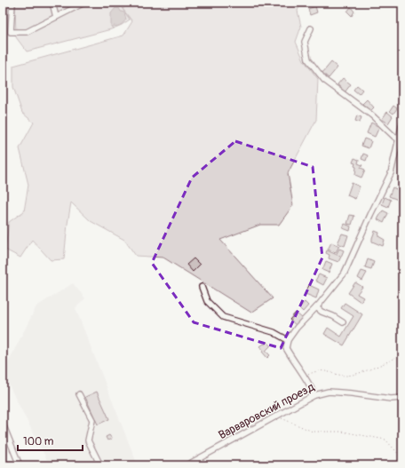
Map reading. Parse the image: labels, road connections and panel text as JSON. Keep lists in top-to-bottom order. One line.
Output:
{"streets":{"street":["Варваровский проезд"]},"scale_bar":"100 m"}
